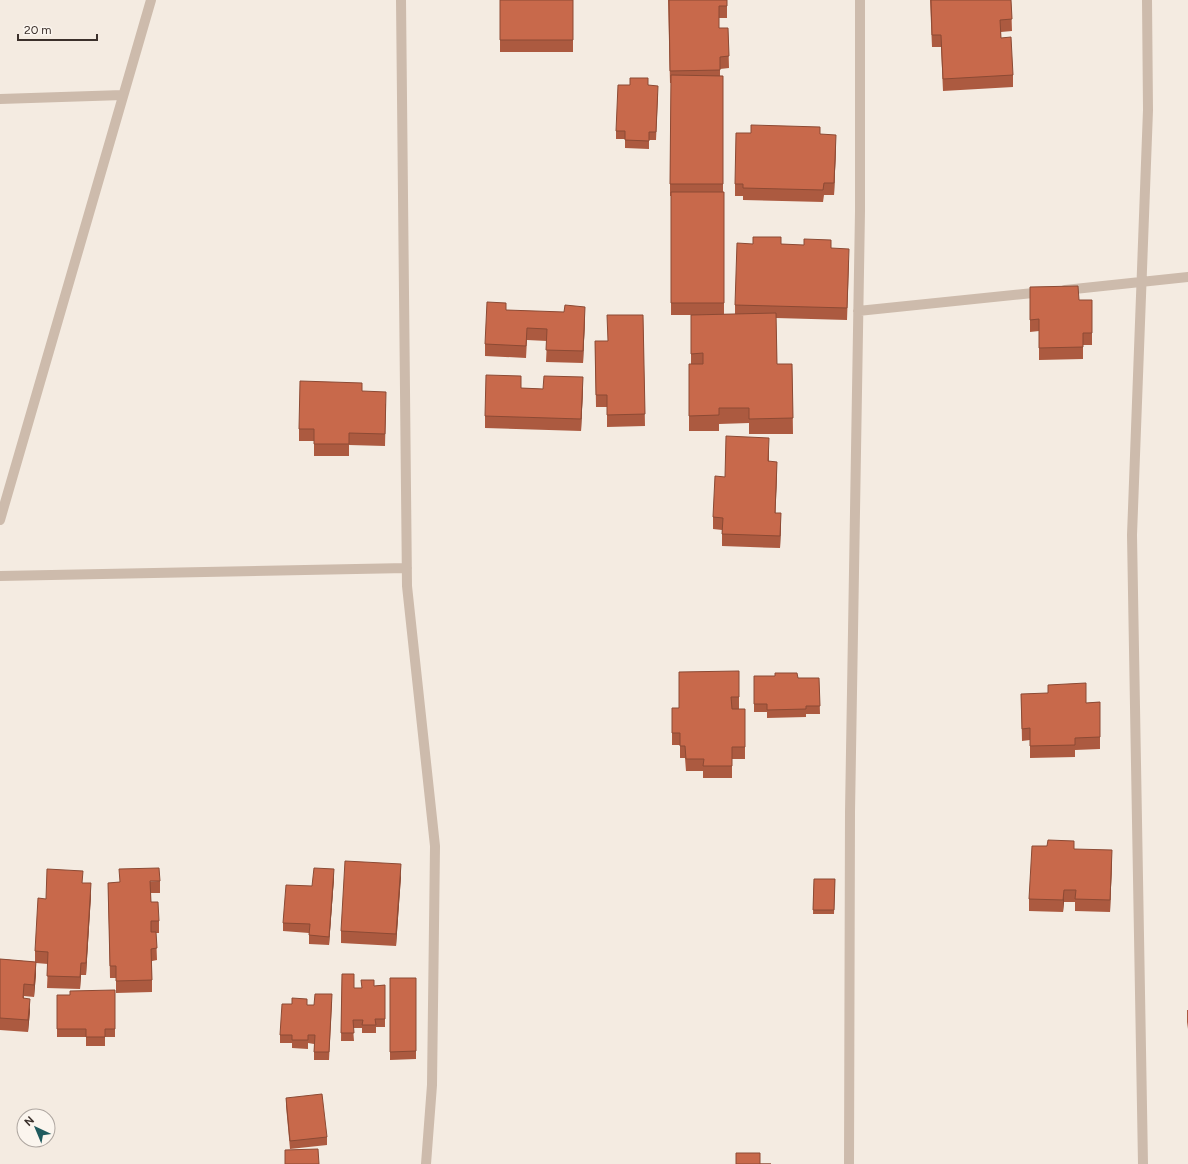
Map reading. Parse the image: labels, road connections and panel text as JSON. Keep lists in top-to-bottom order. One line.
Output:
{"scale_bar":"20 m","north":"top left"}
